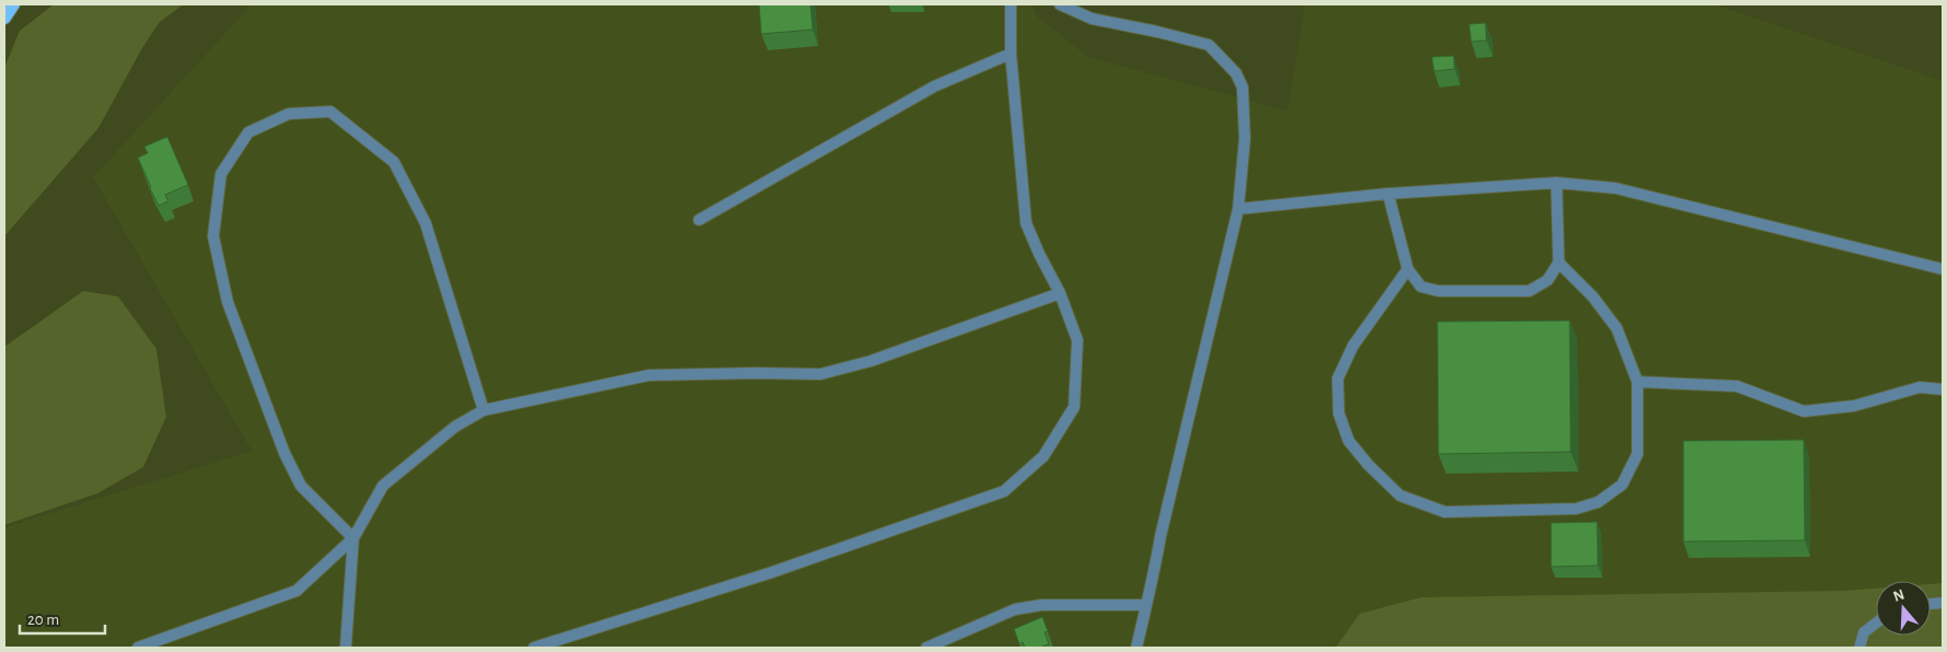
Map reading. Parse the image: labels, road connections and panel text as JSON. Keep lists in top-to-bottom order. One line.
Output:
{"scale_bar":"20 m","north":"top"}
